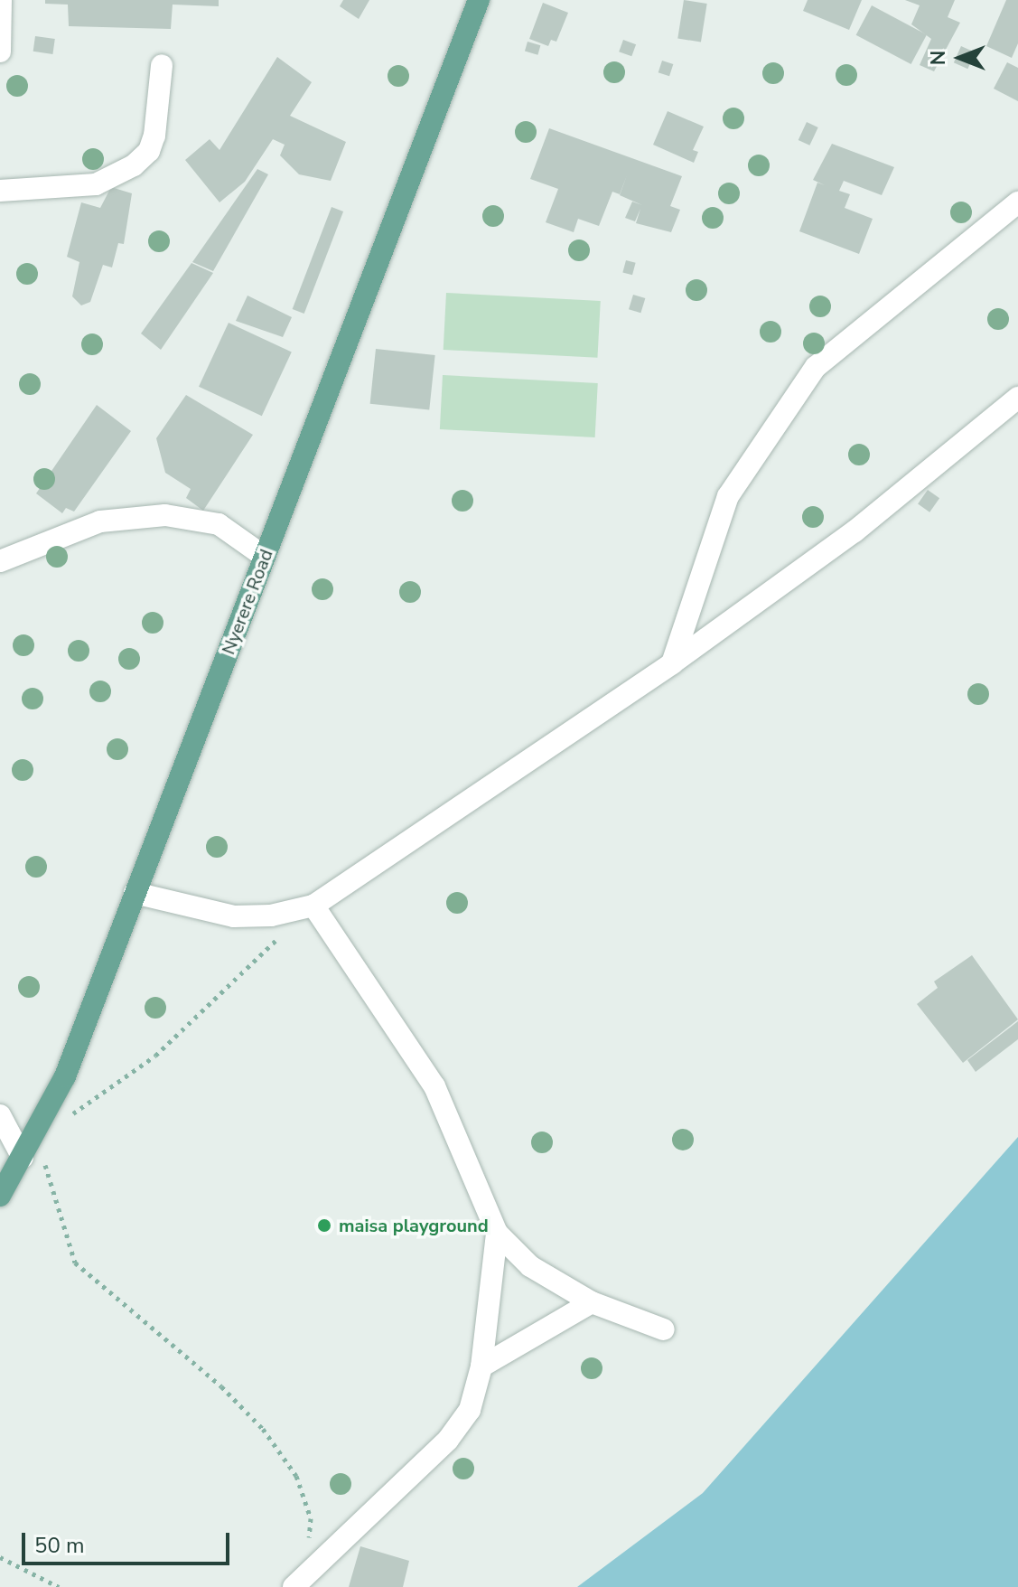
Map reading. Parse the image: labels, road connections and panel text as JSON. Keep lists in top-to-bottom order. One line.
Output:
{"streets":{"main road":["Nyerere Road"]},"places":["maisa playground"],"scale_bar":"50 m","north":"left"}
